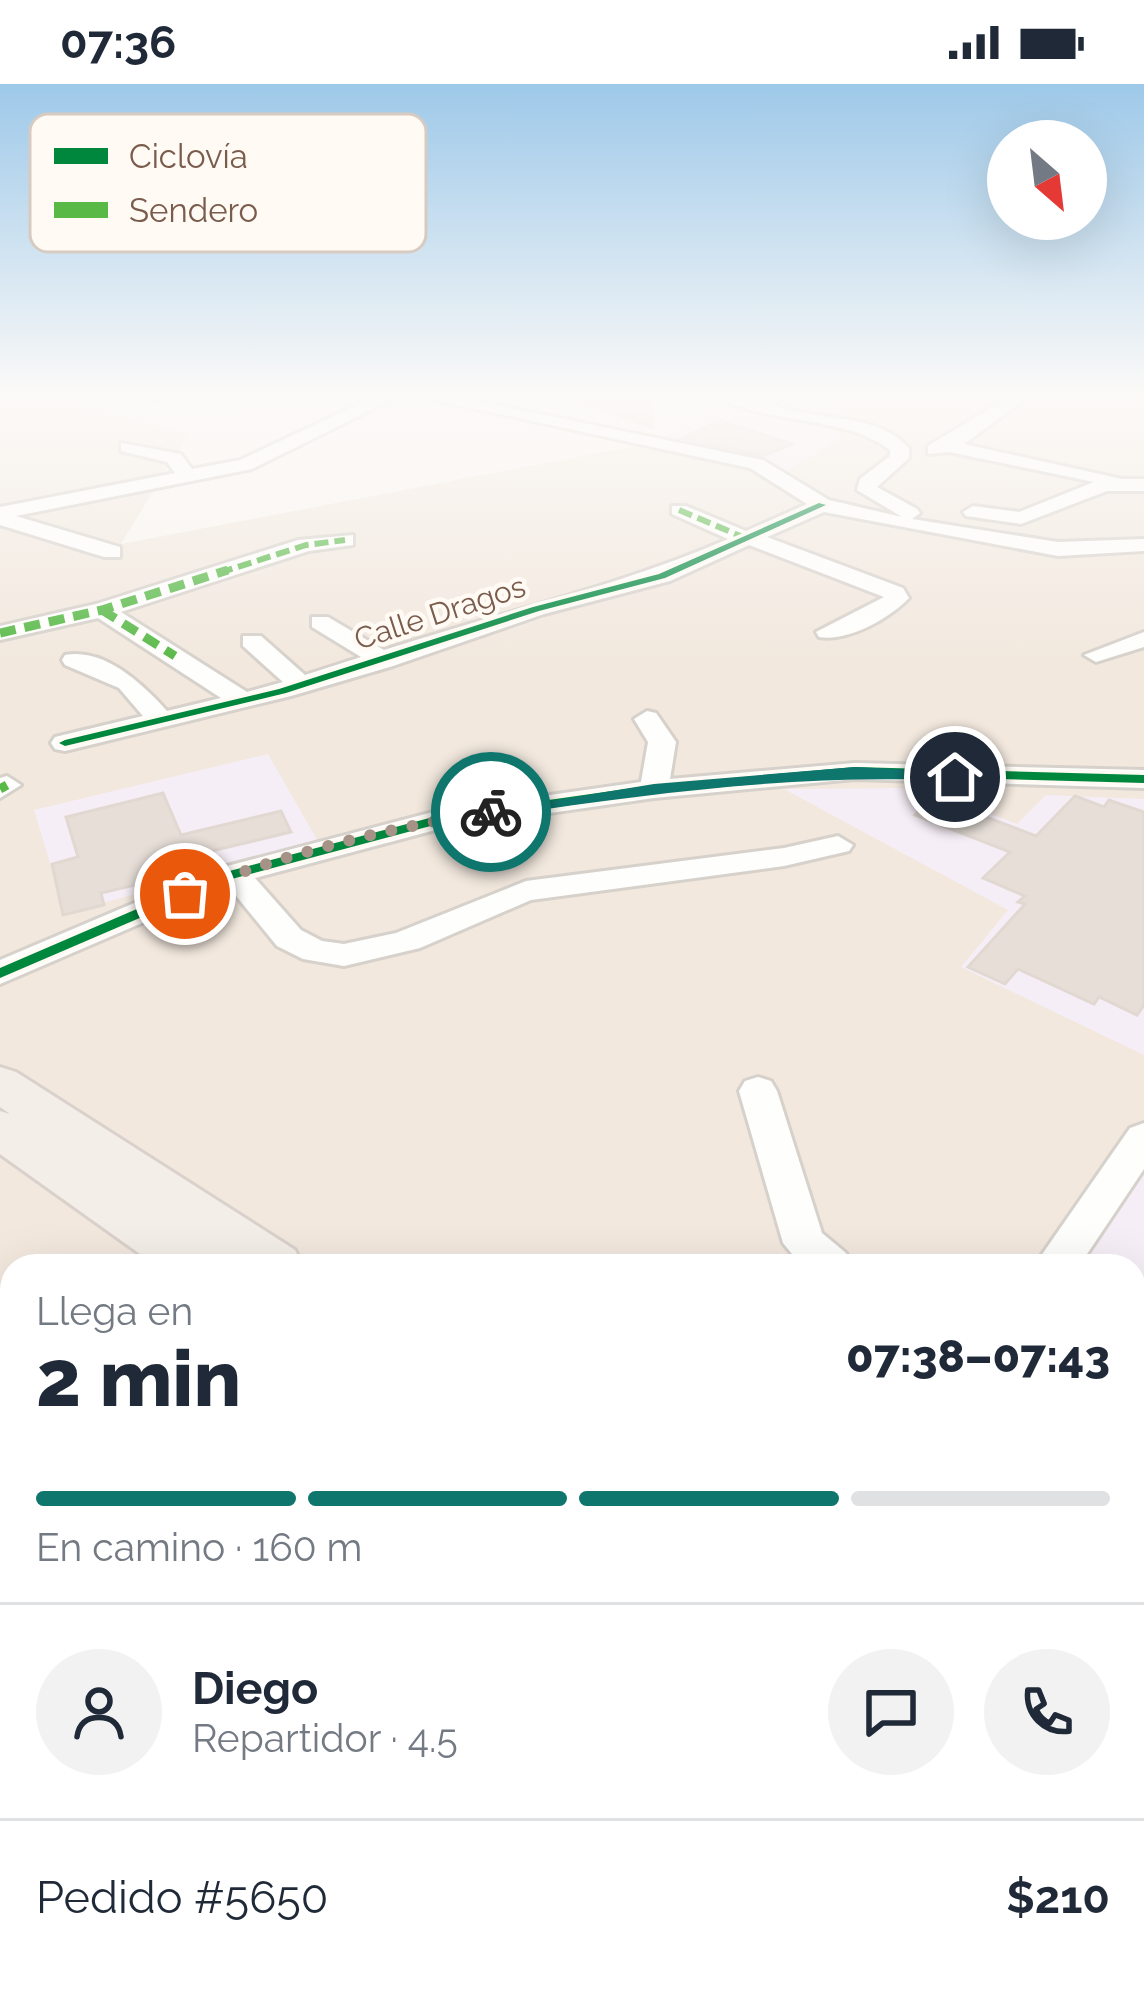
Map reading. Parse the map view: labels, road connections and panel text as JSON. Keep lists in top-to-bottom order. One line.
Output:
{"streets":{"street":["Calle Dragos"]},"legend":["Ciclovía","Sendero"],"north":"bottom right","page":{"status":"07:36","heading":["2 min","Llega en","07:38–07:43"],"panel":["Diego","Repartidor · 4.5","Pedido #5650","$210"],"bar":"En camino · 160 m"}}
